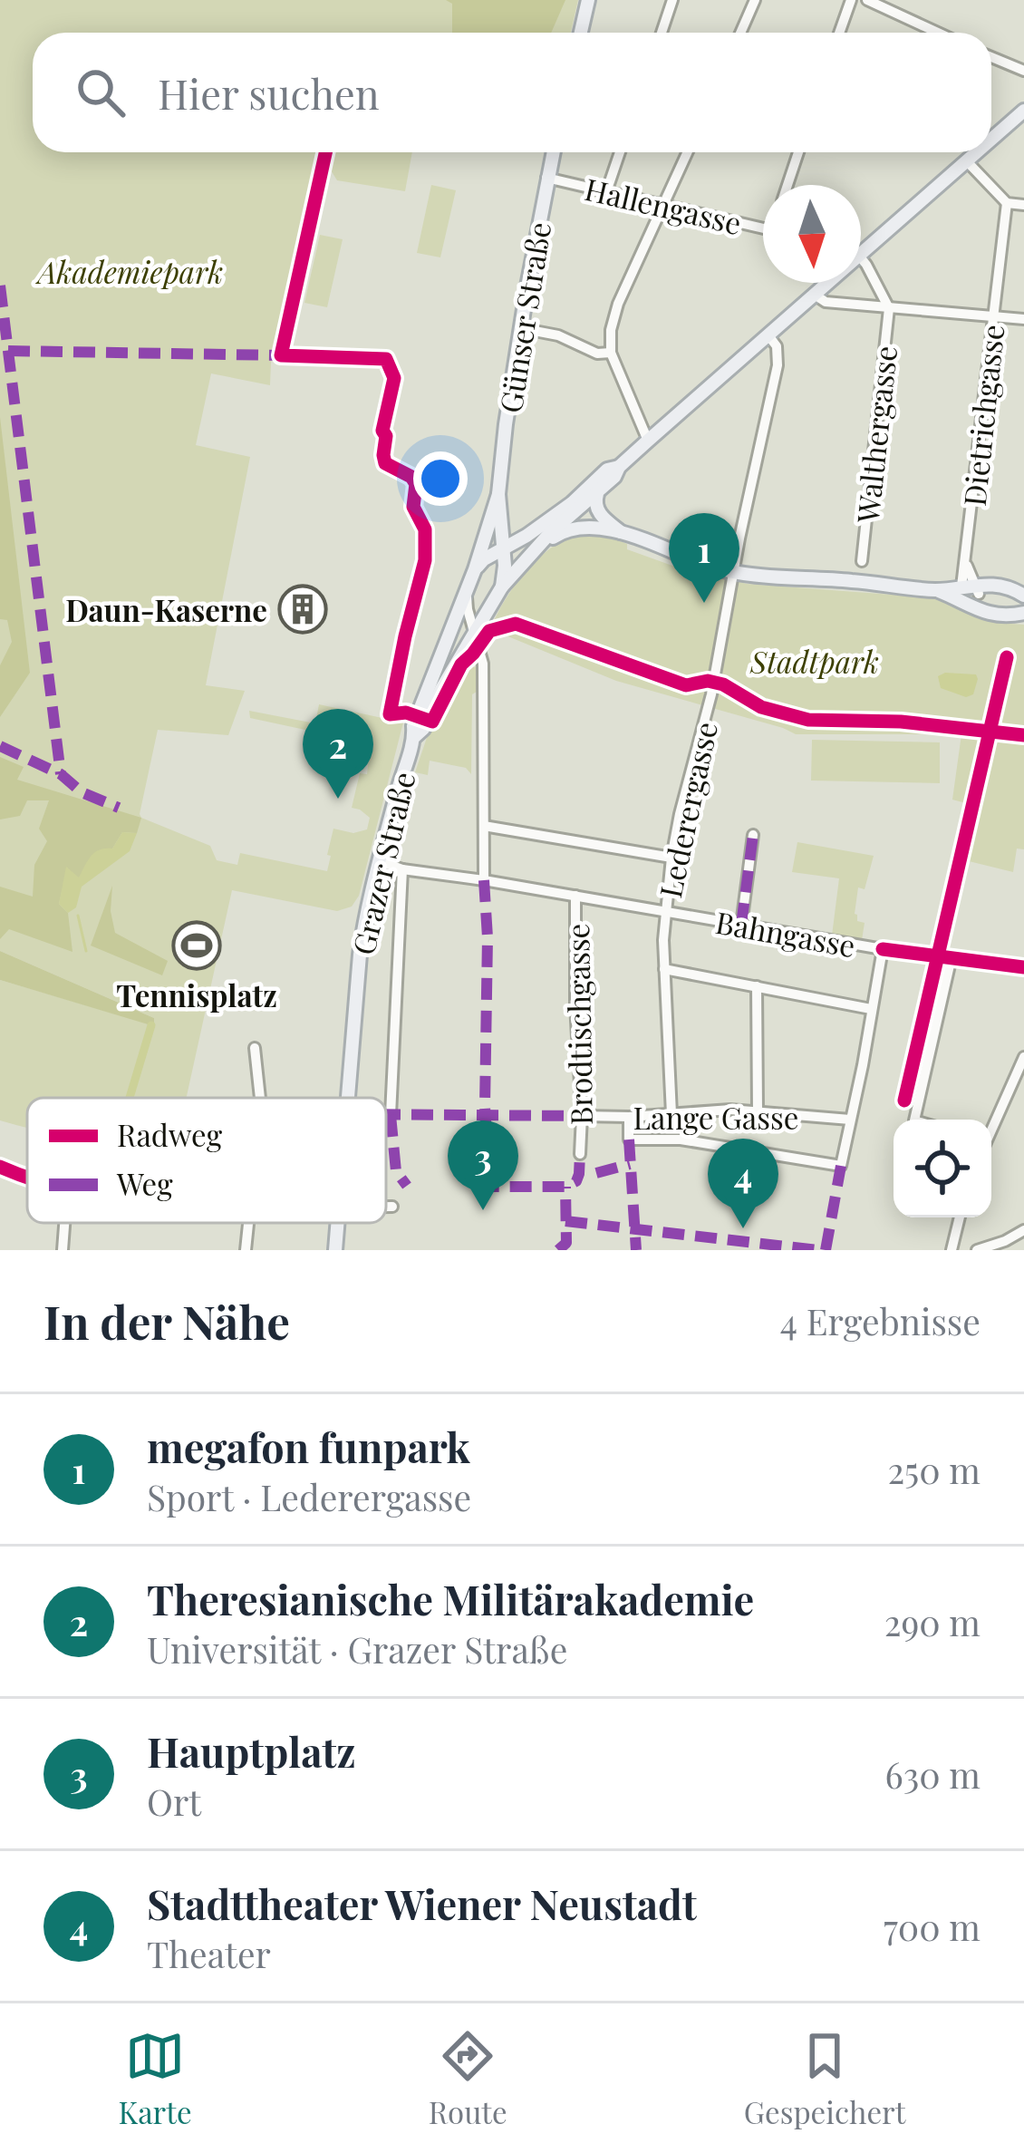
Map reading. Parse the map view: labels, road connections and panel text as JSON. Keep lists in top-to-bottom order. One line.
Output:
{"streets":{"main road":["Günser Straße","Grazer Straße"],"street":["Hallengasse","Dietrichgasse","Walthergasse","Lederergasse","Bahngasse","Brodtischgasse","Lange Gasse"]},"crossings":[["Hallengasse","Günser Straße"],["Günser Straße","Grazer Straße"],["Lederergasse","Bahngasse"],["Lederergasse","Lange Gasse"],["Grazer Straße","Bahngasse"],["Bahngasse","Brodtischgasse"],["Brodtischgasse","Lange Gasse"]],"parks":["Akademiepark","Stadtpark"],"places":{"building":["Daun-Kaserne"],"sports":["Tennisplatz"]},"legend":["Radweg","Weg"],"north":"bottom","page":{"search":"Hier suchen","pins":["1","2","3","4"],"heading":["In der Nähe","4 Ergebnisse"],"list":[{"mark":"1","name":"megafon funpark","note":"Sport · Lederergasse","value":"250 m"},{"mark":"2","name":"Theresianische Militärakademie","note":"Universität · Grazer Straße","value":"290 m"},{"mark":"3","name":"Hauptplatz","note":"Ort","value":"630 m"},{"mark":"4","name":"Stadttheater Wiener Neustadt","note":"Theater","value":"700 m"}],"nav":["Karte","Route","Gespeichert"]}}
